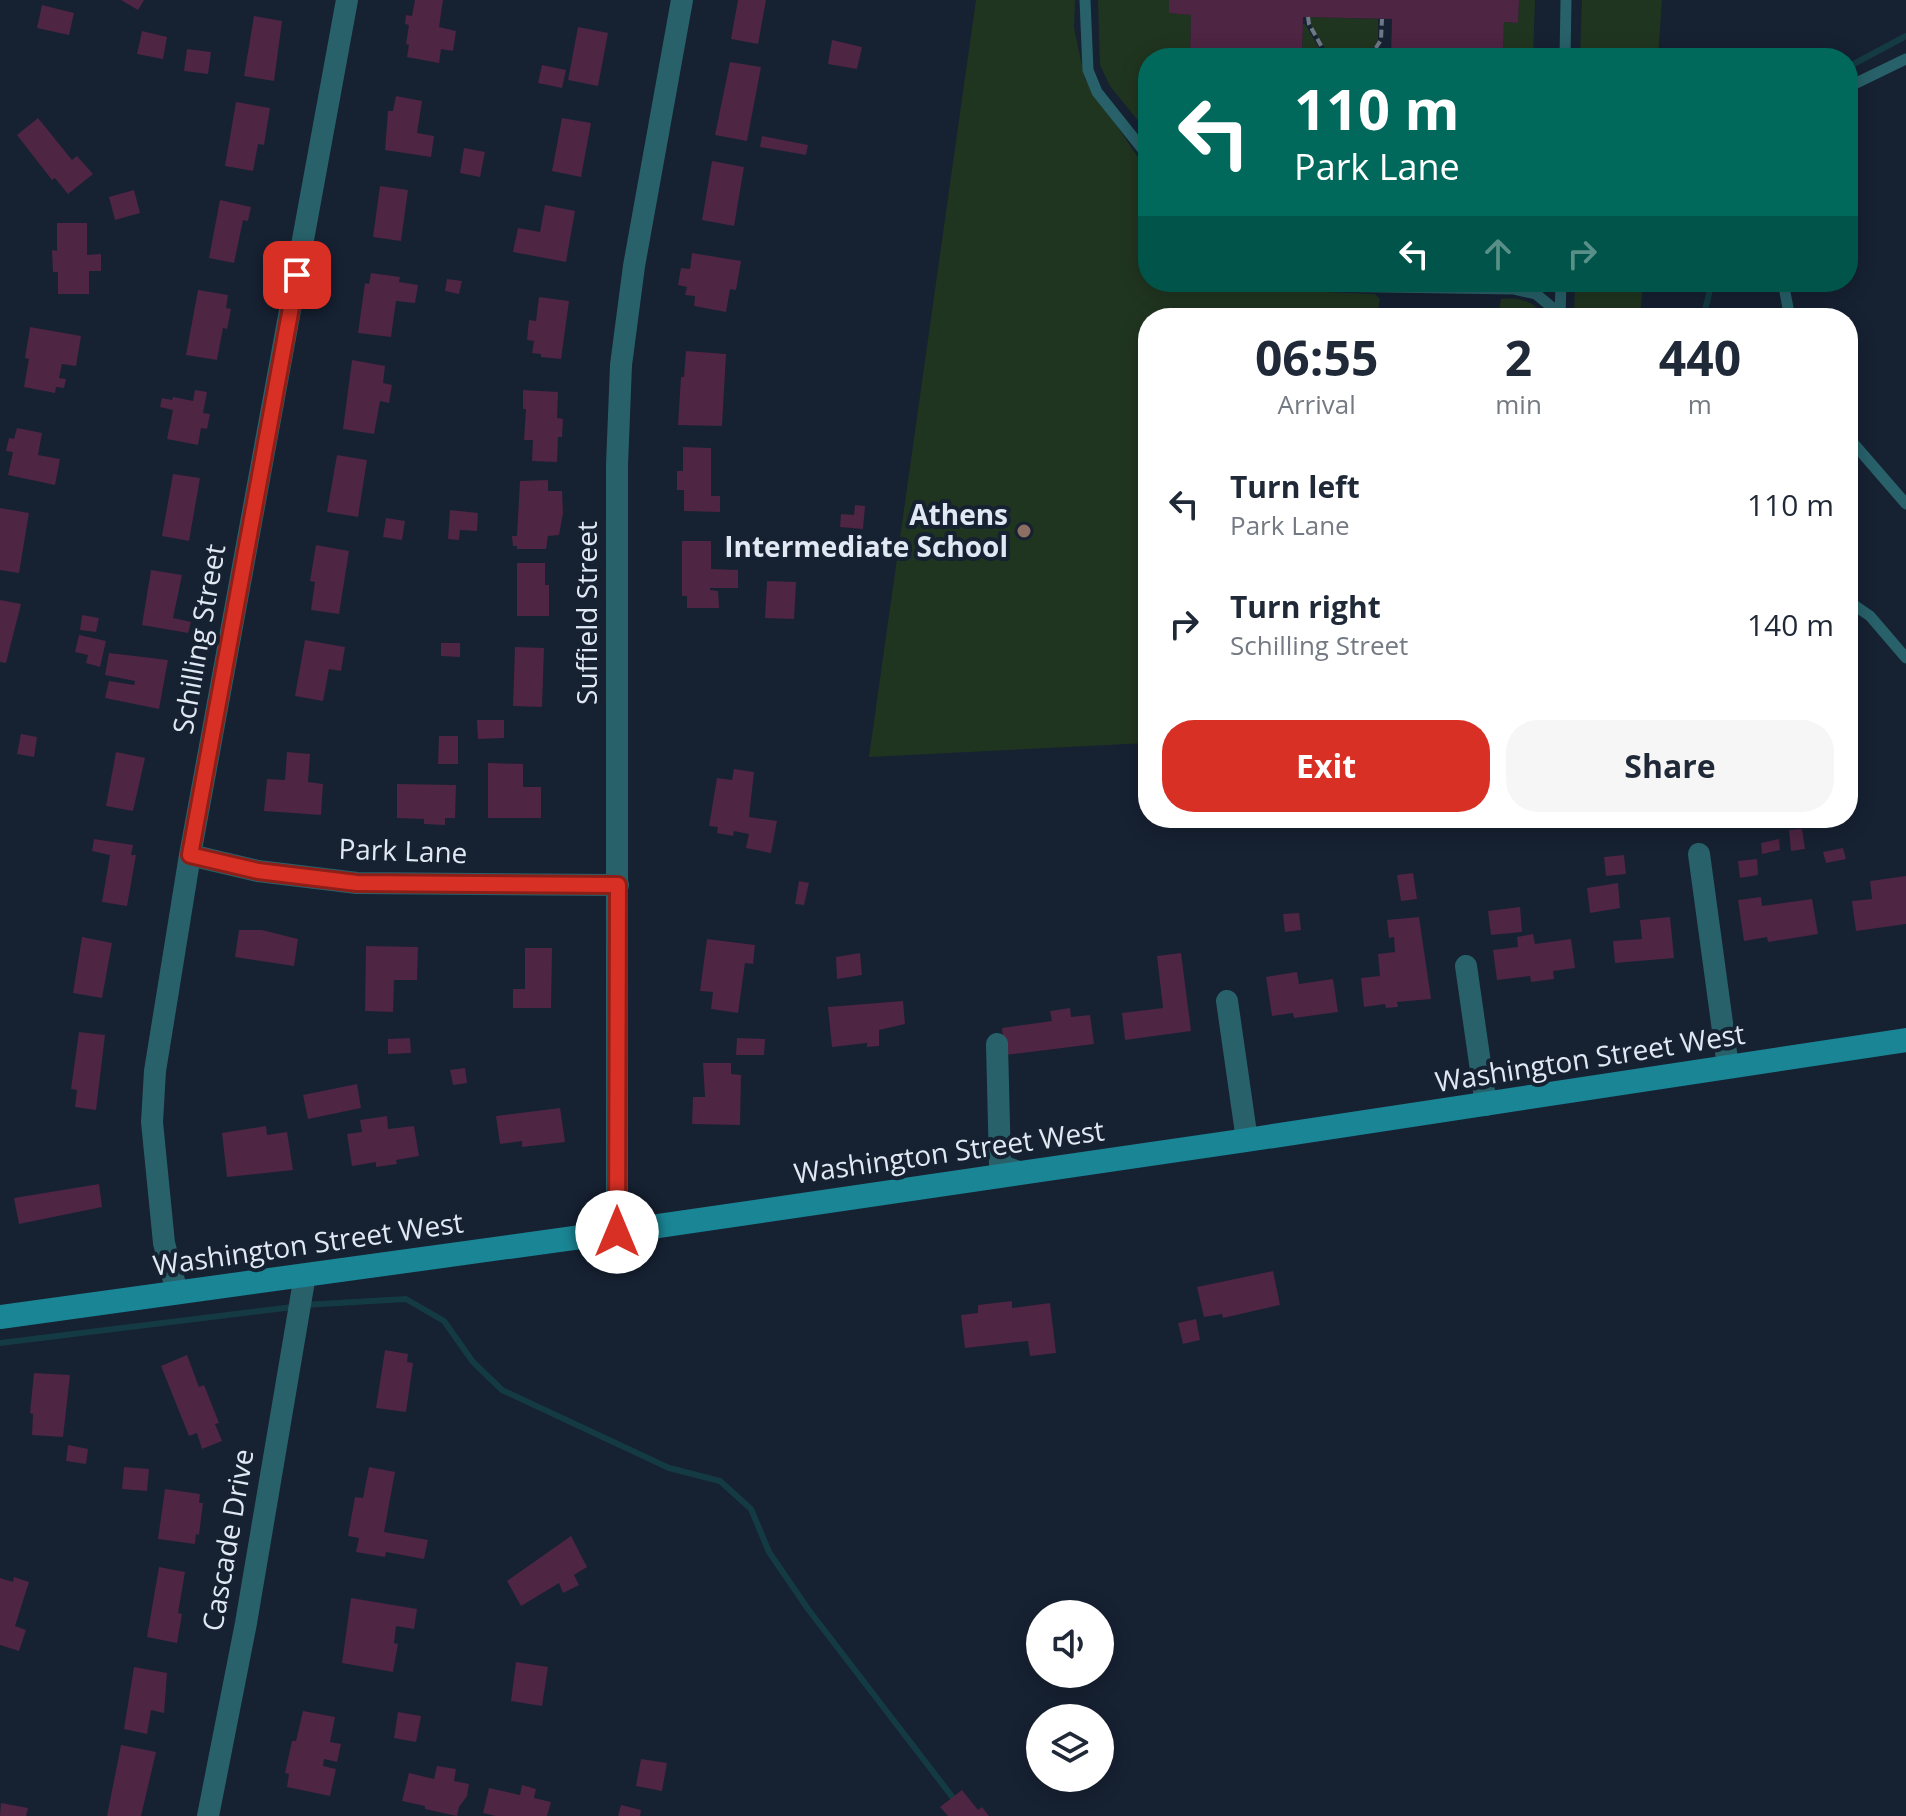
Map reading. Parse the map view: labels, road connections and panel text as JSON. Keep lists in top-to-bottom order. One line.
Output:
{"streets":{"street":["Suffield Street","Schilling Street","Park Lane","Washington Street West","Cascade Drive"]},"crossings":[["Suffield Street","Park Lane"],["Suffield Street","Washington Street West"],["Schilling Street","Park Lane"],["Schilling Street","Washington Street West"],["Washington Street West","Cascade Drive"]],"places":["Athens Intermediate School"],"page":{"turn":["110 m","Park Lane"],"eta":["06:55","Arrival","2","min","440","m"],"list":[{"name":"Turn left","note":"Park Lane","value":"110 m"},{"name":"Turn right","note":"Schilling Street","value":"140 m"}],"buttons":["Exit","Share"]}}
